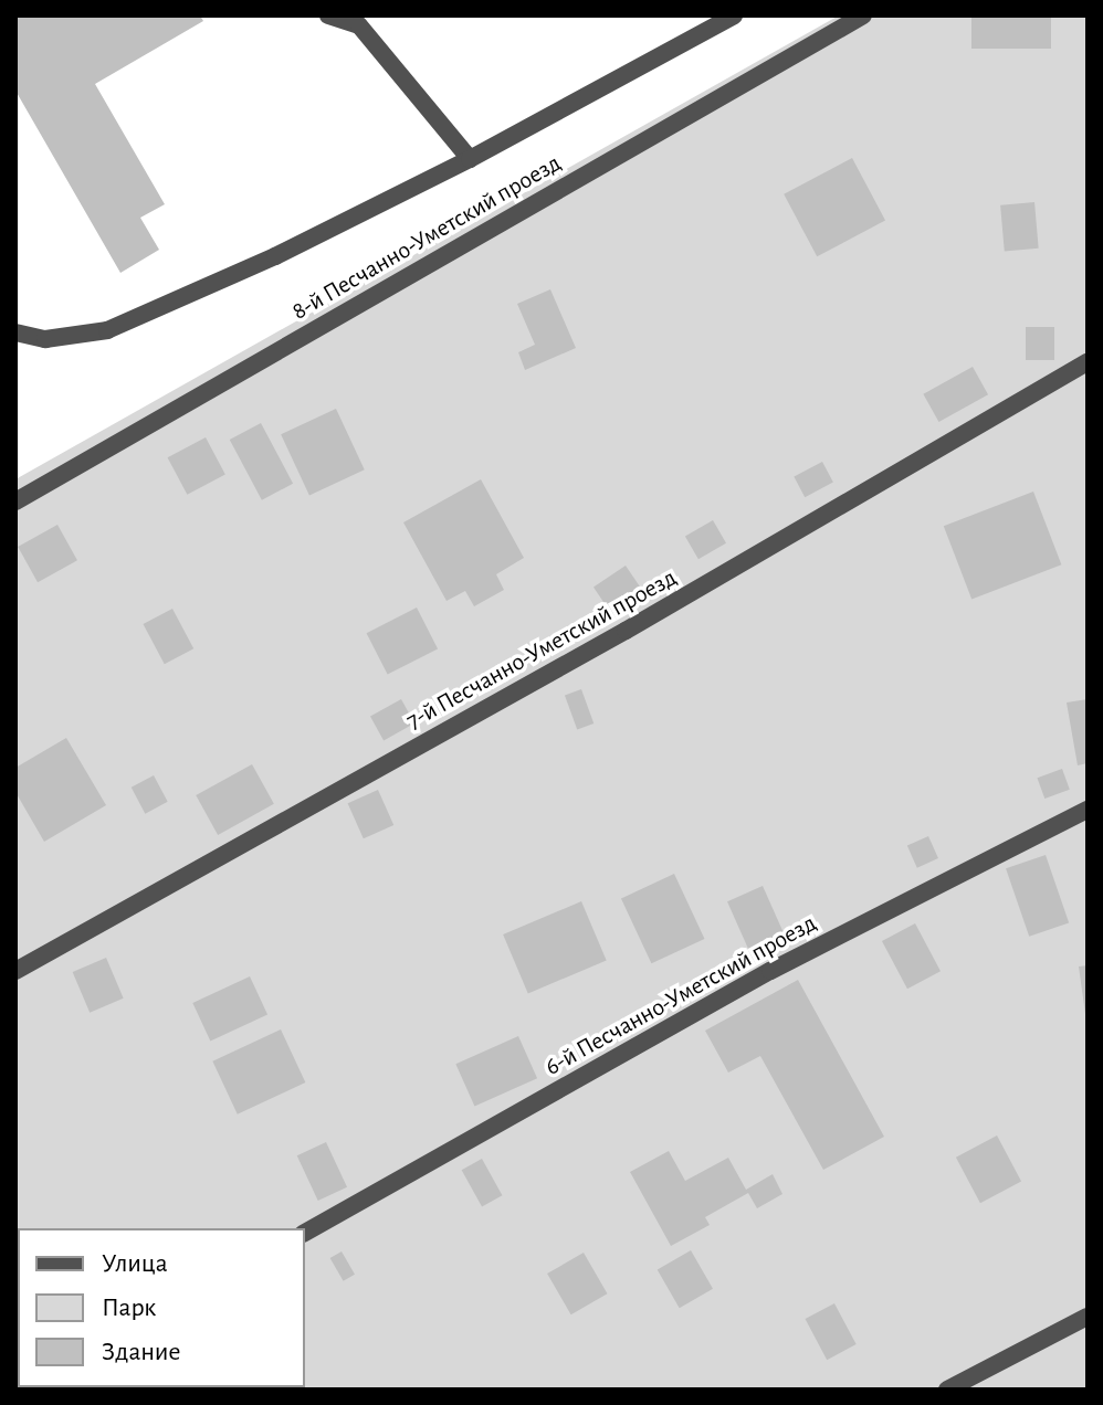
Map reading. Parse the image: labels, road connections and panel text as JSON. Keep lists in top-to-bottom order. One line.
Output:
{"streets":{"street":["8-й Песчанно-Уметский проезд","7-й Песчанно-Уметский проезд","6-й Песчанно-Уметский проезд"]},"legend":["Улица","Парк","Здание"]}
